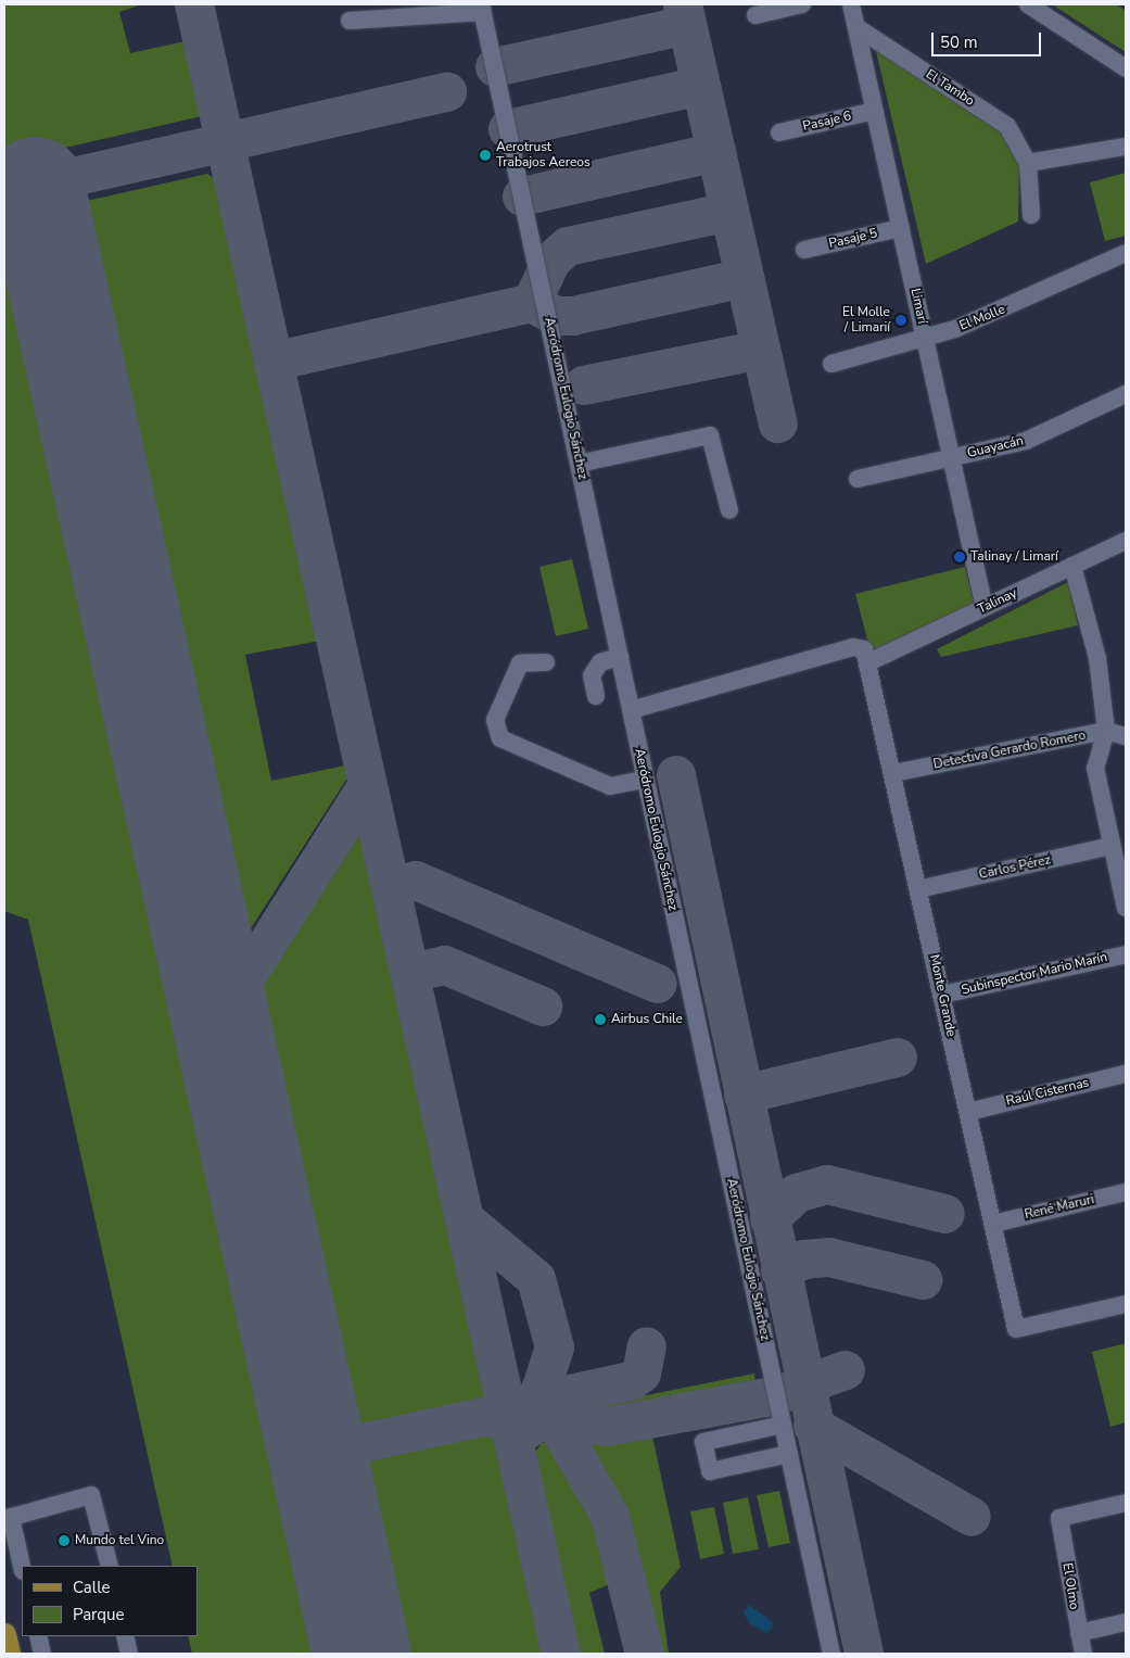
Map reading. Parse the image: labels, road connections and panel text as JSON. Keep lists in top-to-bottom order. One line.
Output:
{"streets":{"street":["El Tambo","Pasaje 6","Pasaje 5","Limarí","El Molle","Aeródromo Eulogio Sánchez","Guayacán","Talinay","Detectiva Gerardo Romero","Carlos Pérez","Subinspector Mario Marín","Monte Grande","Raúl Cisternas","René Maruri","El Olmo"]},"crossings":[["El Tambo","Limarí"],["Pasaje 6","Limarí"],["Pasaje 5","Limarí"],["Limarí","El Molle"],["Limarí","Guayacán"],["Limarí","Talinay"],["Talinay","Monte Grande"],["Detectiva Gerardo Romero","Monte Grande"],["Carlos Pérez","Monte Grande"],["Subinspector Mario Marín","Monte Grande"],["Monte Grande","Raúl Cisternas"],["Monte Grande","René Maruri"]],"places":["Aerotrust Trabajos Aereos","El Molle / Limarií","Talinay / Limarí","Airbus Chile","Mundo tel Vino"],"legend":["Calle","Parque"],"scale_bar":"50 m"}
